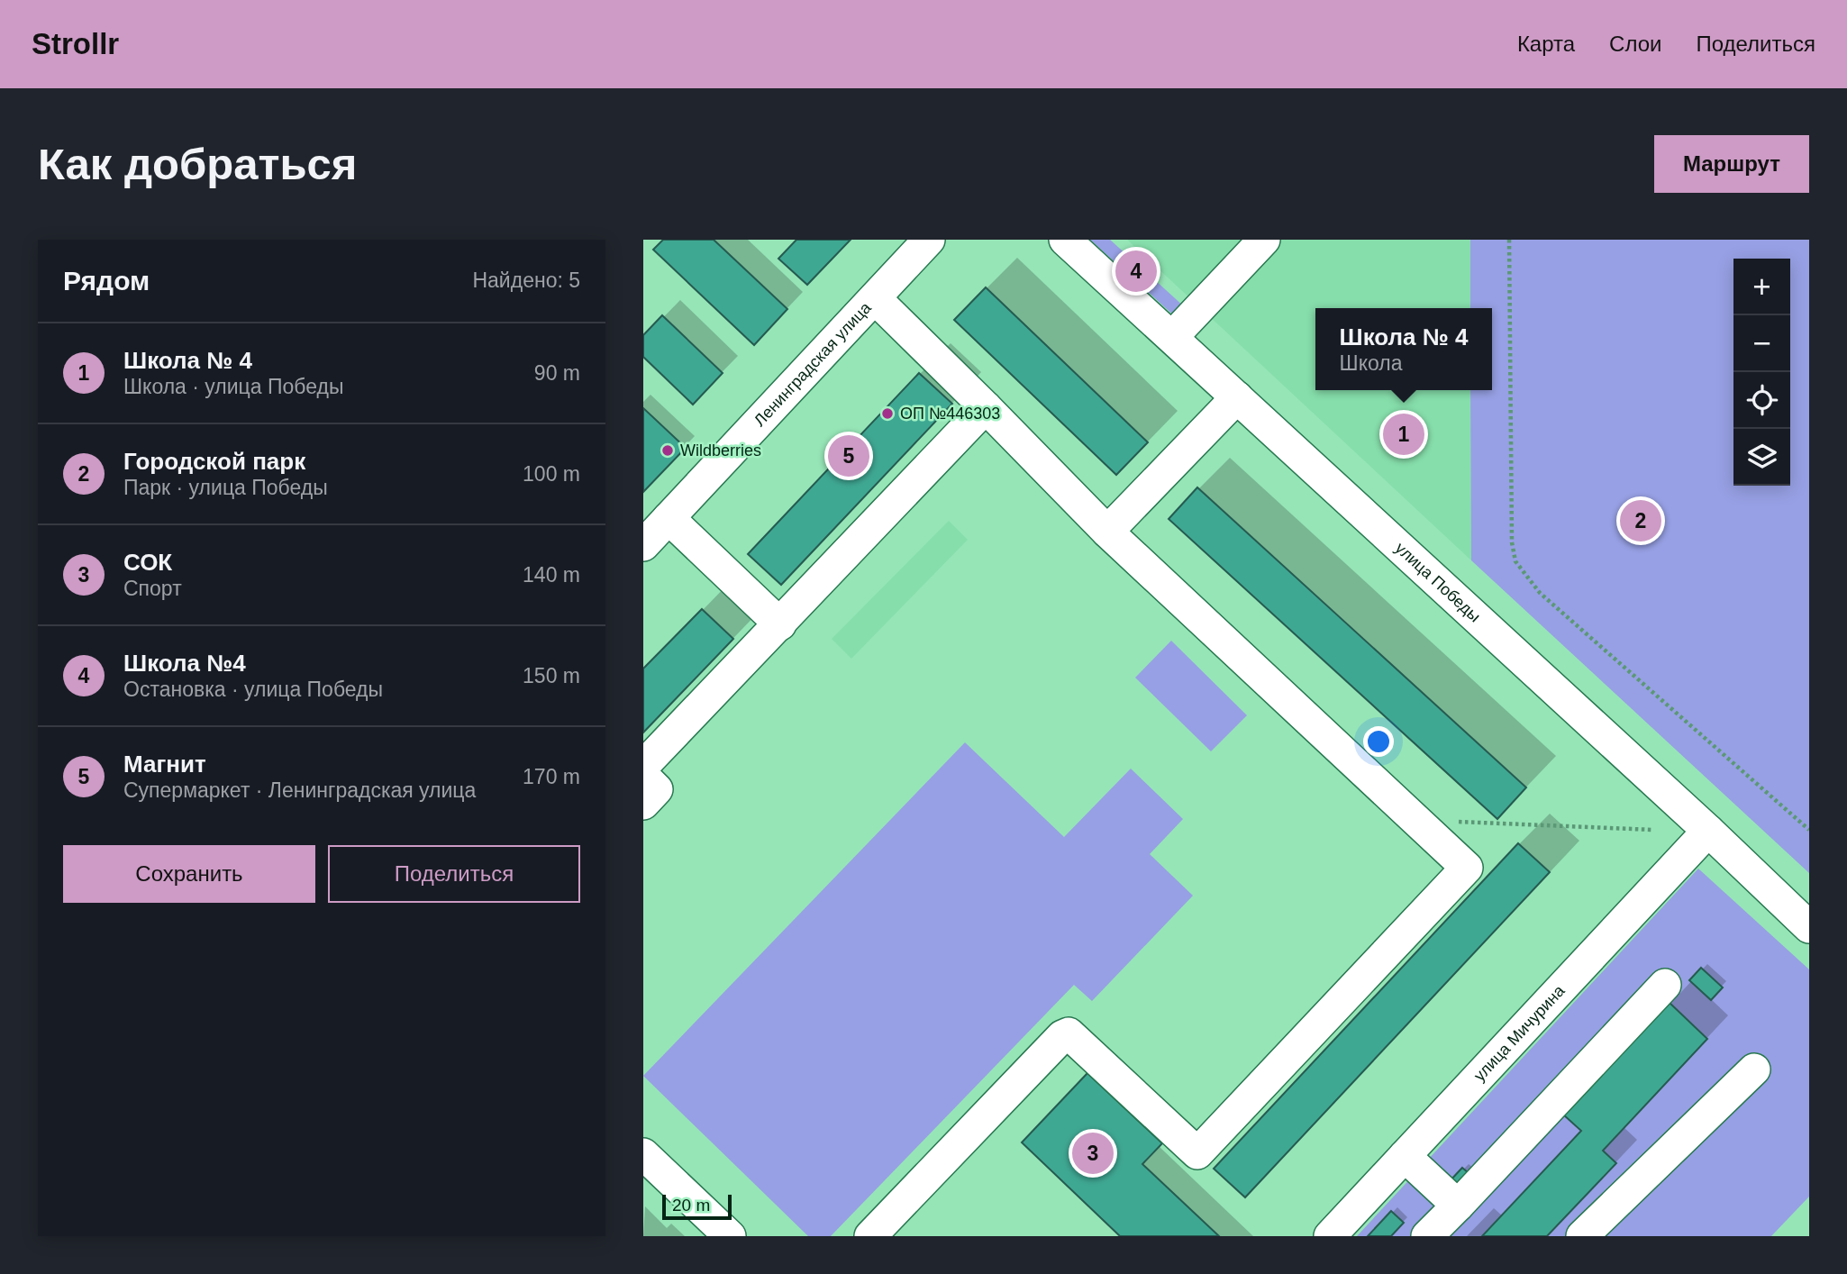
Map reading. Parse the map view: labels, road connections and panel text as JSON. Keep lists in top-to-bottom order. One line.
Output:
{"streets":{"street":["Ленинградская улица","улица Победы","улица Мичурина"]},"crossings":[["улица Победы","улица Мичурина"]],"places":["ОП №446303","Wildberries"],"scale_bar":"20 m","page":{"header":"Strollr","nav":["Карта","Слои","Поделиться"],"buttons":["Маршрут",["Сохранить","Поделиться"]],"title":"Как добраться","heading":["Рядом","Найдено: 5"],"pins":["4","1","5","2","3"],"map_buttons":["+","−"],"popup":["Школа № 4","Школа"],"list":[{"mark":"1","name":"Школа № 4","note":"Школа · улица Победы","value":"90 m"},{"mark":"2","name":"Городской парк","note":"Парк · улица Победы","value":"100 m"},{"mark":"3","name":"СОК","note":"Спорт","value":"140 m"},{"mark":"4","name":"Школа №4","note":"Остановка · улица Победы","value":"150 m"},{"mark":"5","name":"Магнит","note":"Супермаркет · Ленинградская улица","value":"170 m"}],"scale":"20 m"}}
